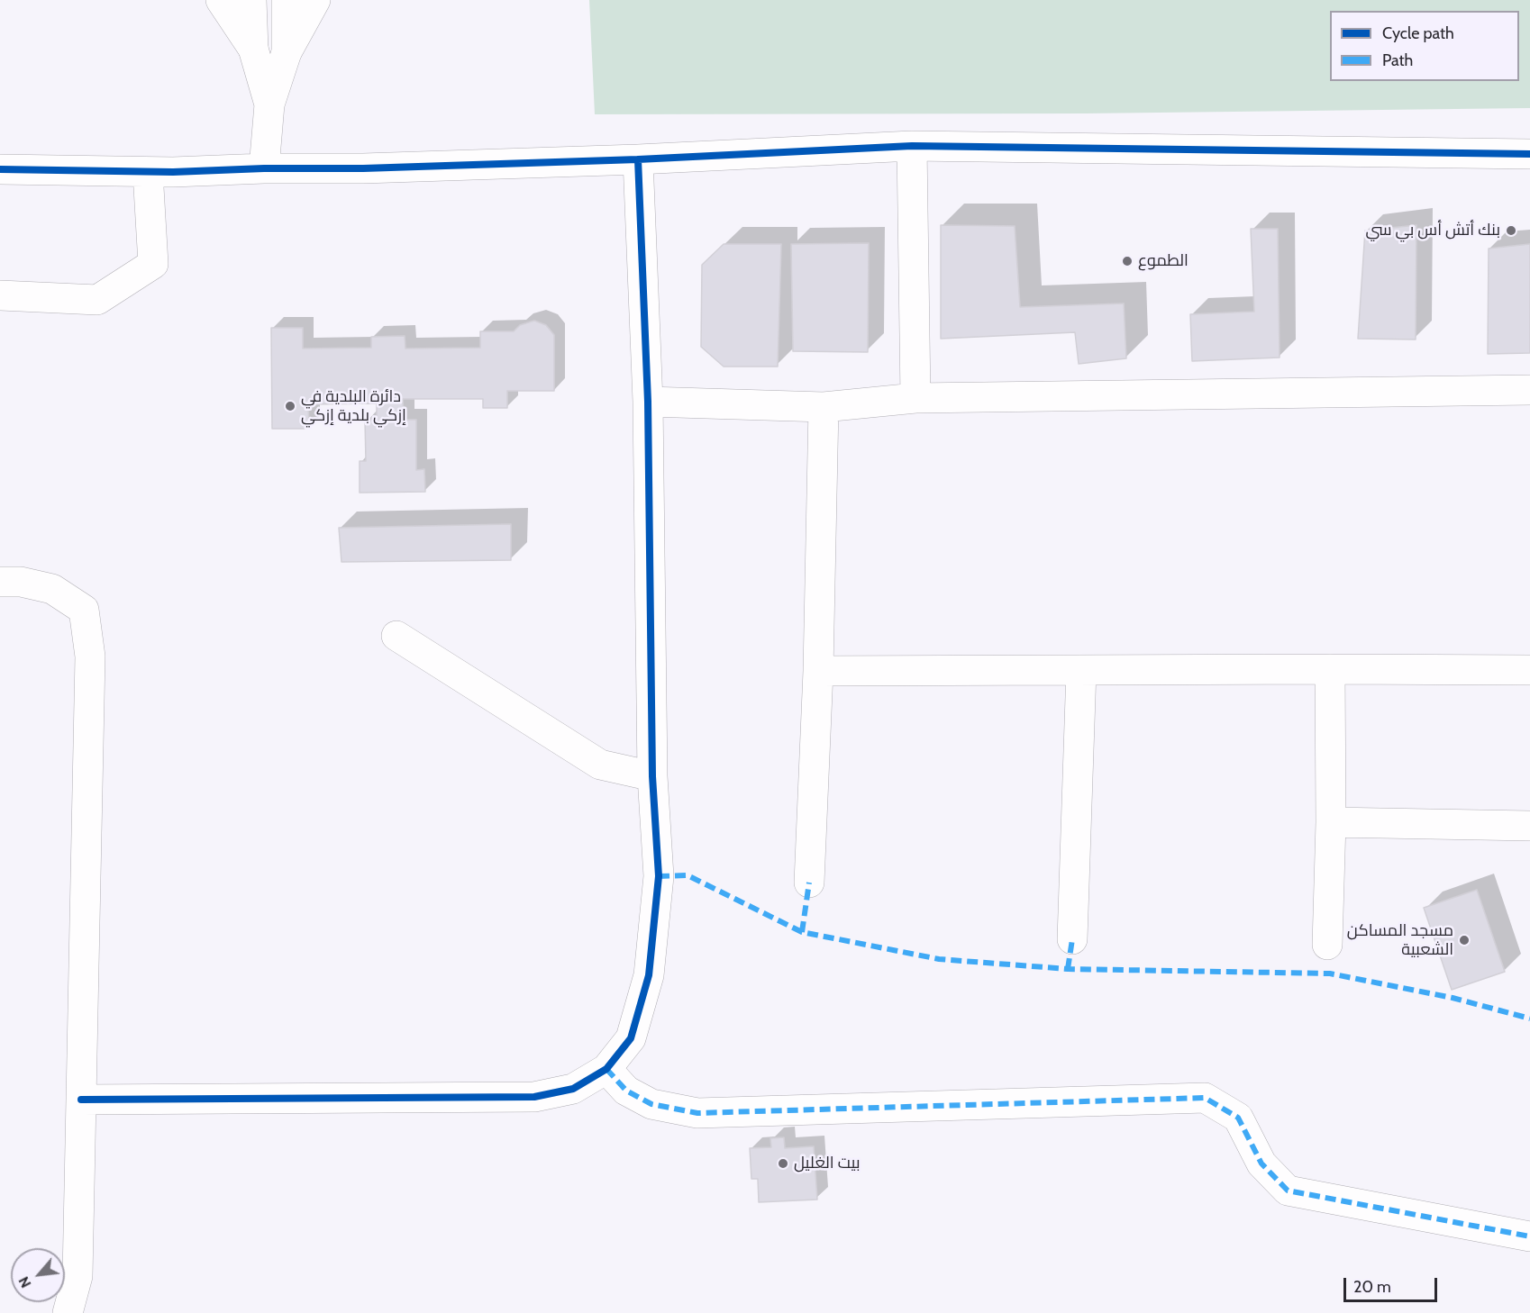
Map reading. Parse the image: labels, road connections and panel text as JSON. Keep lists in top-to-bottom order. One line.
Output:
{"places":["بنك أتش أس بي سي","الطموع","دائرة البلدية في إزكي بلدية إزكي","مسجد المساكن الشعبية","بيت الغليل"],"legend":["Cycle path","Path"],"scale_bar":"20 m","north":"bottom left"}
